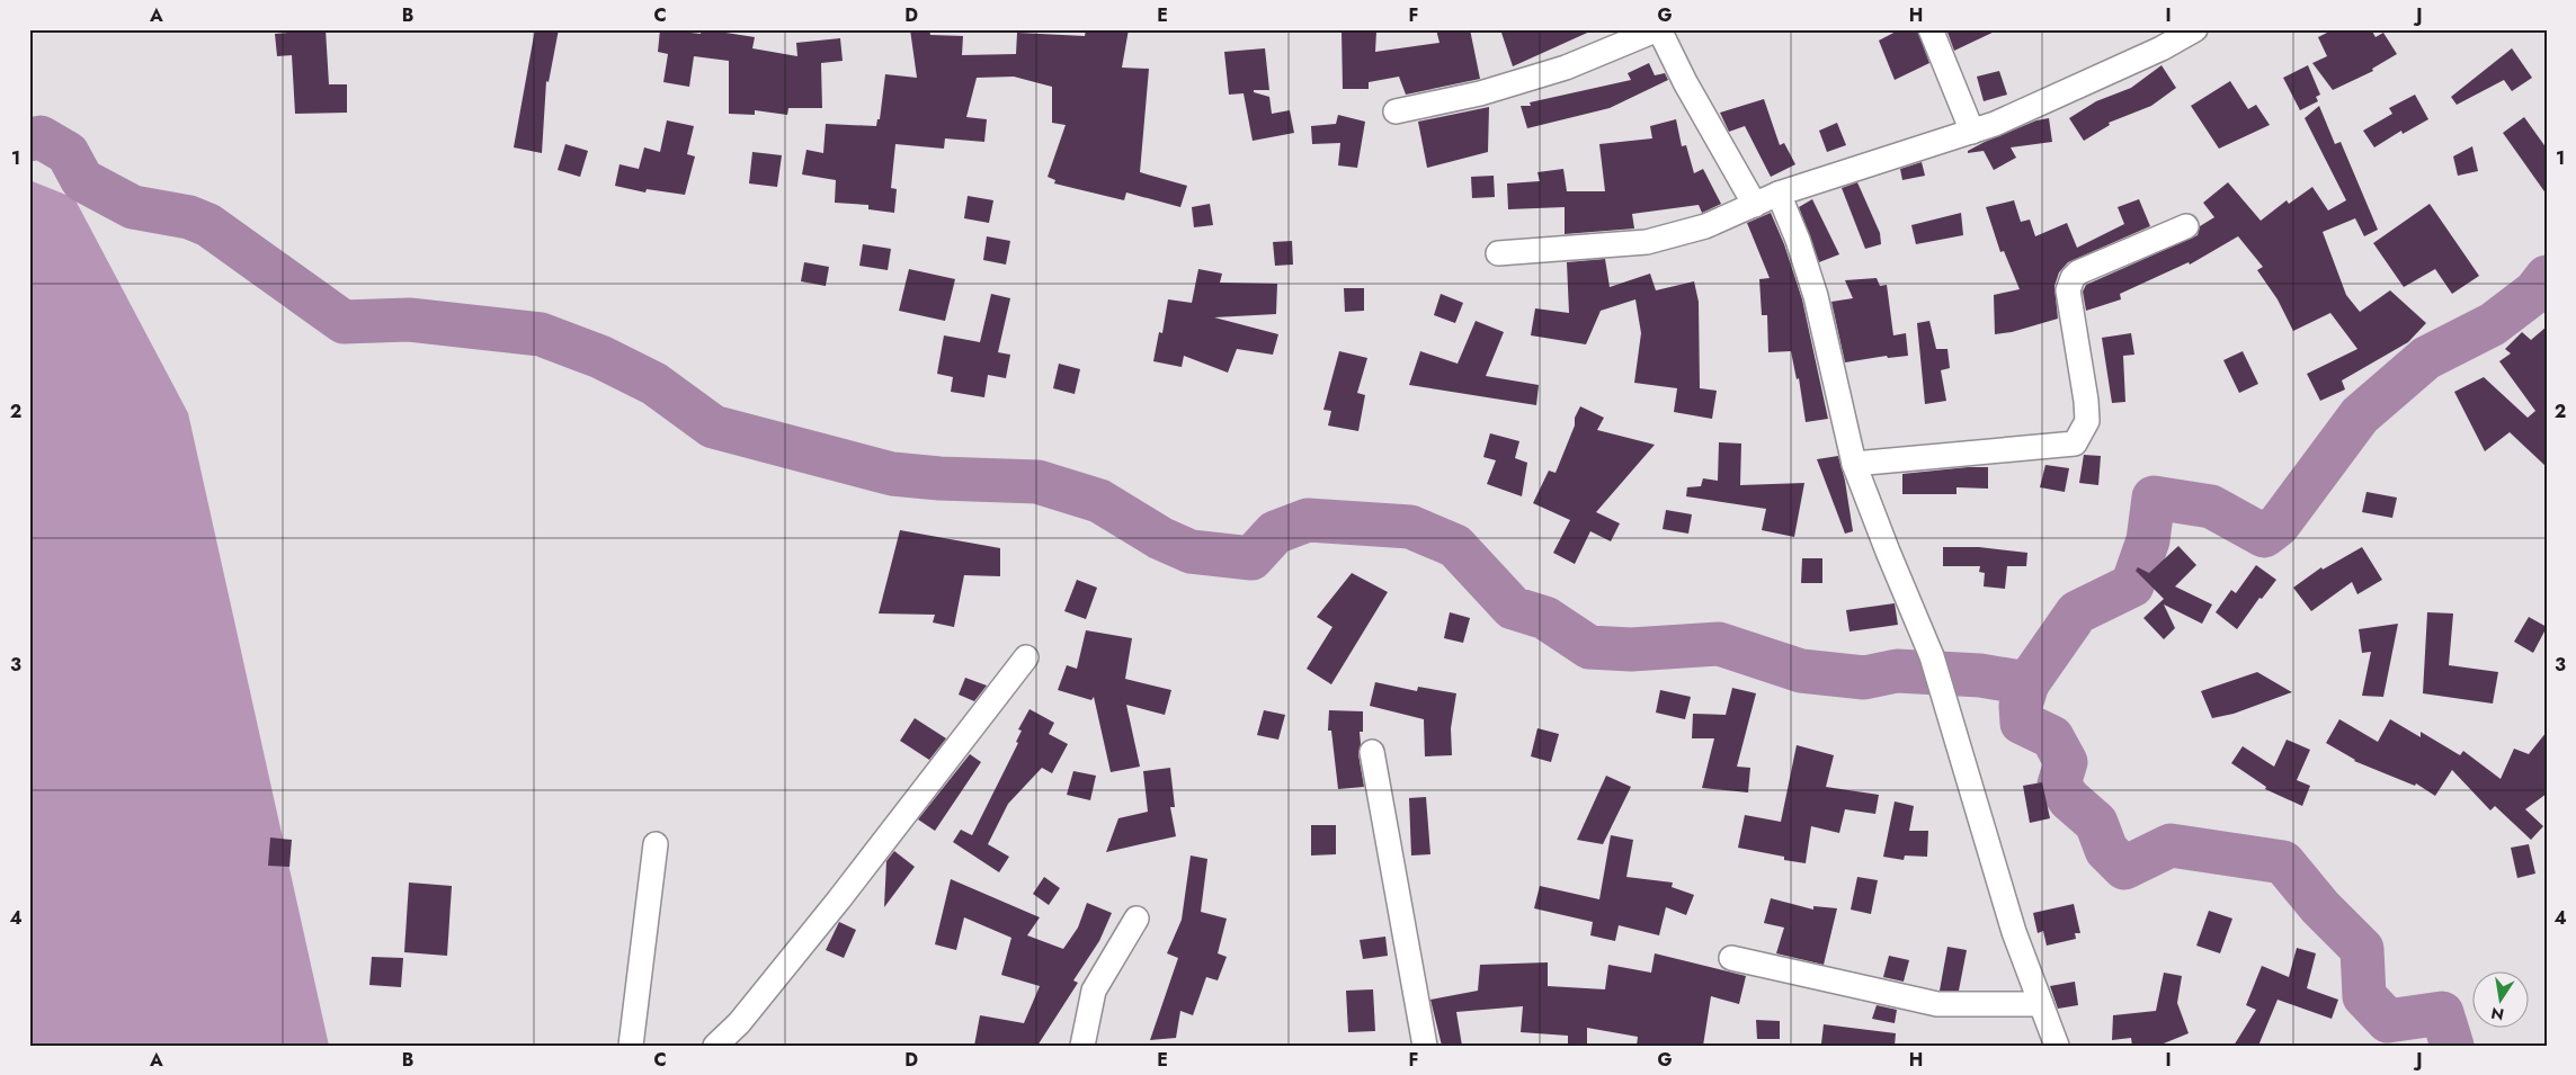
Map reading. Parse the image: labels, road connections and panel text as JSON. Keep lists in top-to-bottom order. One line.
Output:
{"north":"bottom","grid":{"columns":["A","B","C","D","E","F","G","H","I","J"],"rows":["1","2","3","4"]}}
